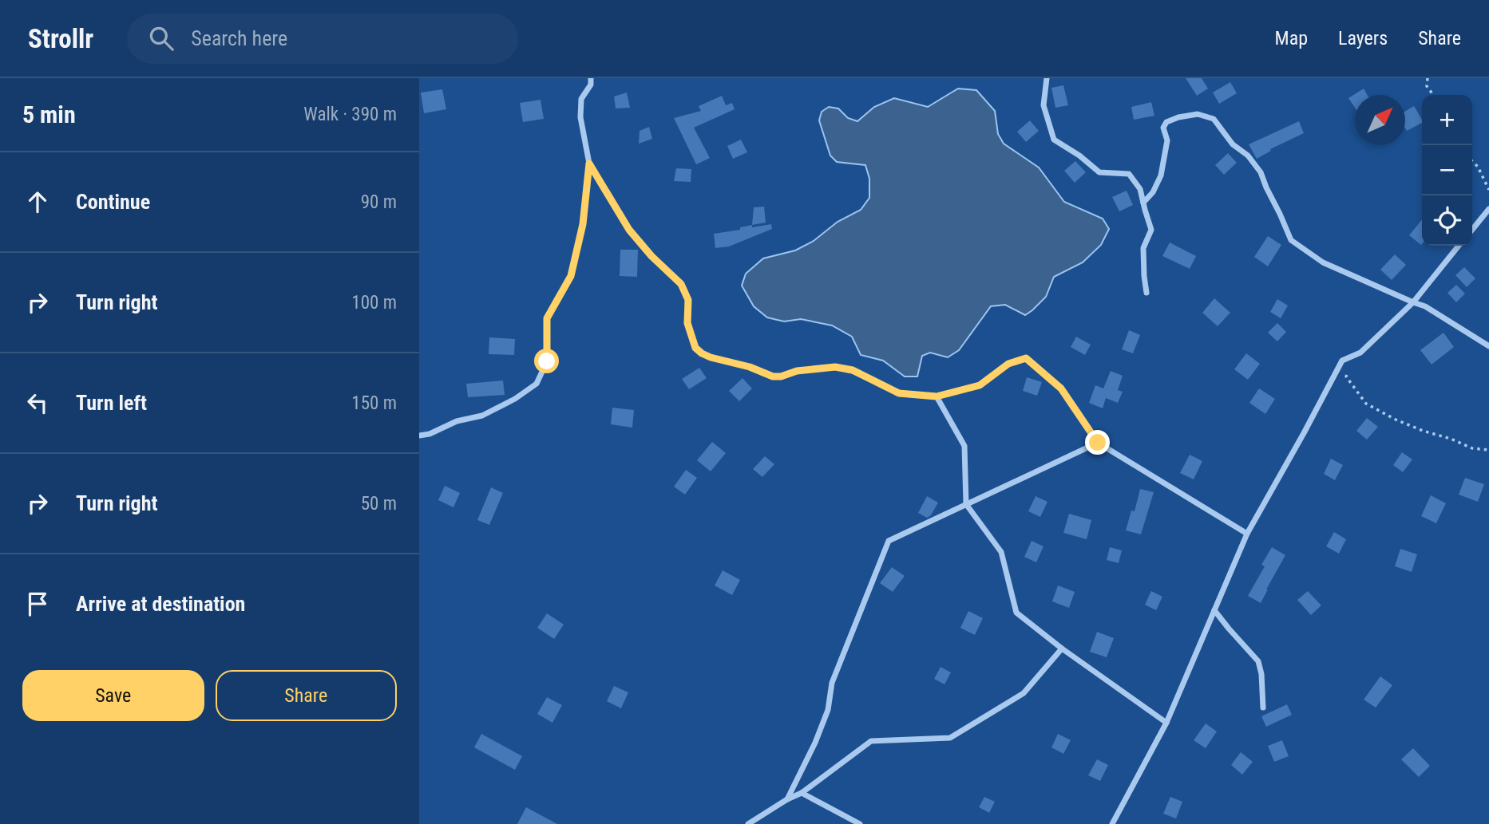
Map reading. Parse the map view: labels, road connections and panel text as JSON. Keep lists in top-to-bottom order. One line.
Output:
{"north":"top right","page":{"header":"Strollr","search":"Search here","nav":["Map","Layers","Share"],"heading":["5 min","Walk · 390 m"],"map_buttons":["+","−"],"list":[["Continue","90 m"],["Turn right","100 m"],["Turn left","150 m"],["Turn right","50 m"],"Arrive at destination"],"buttons":["Save","Share"]}}
